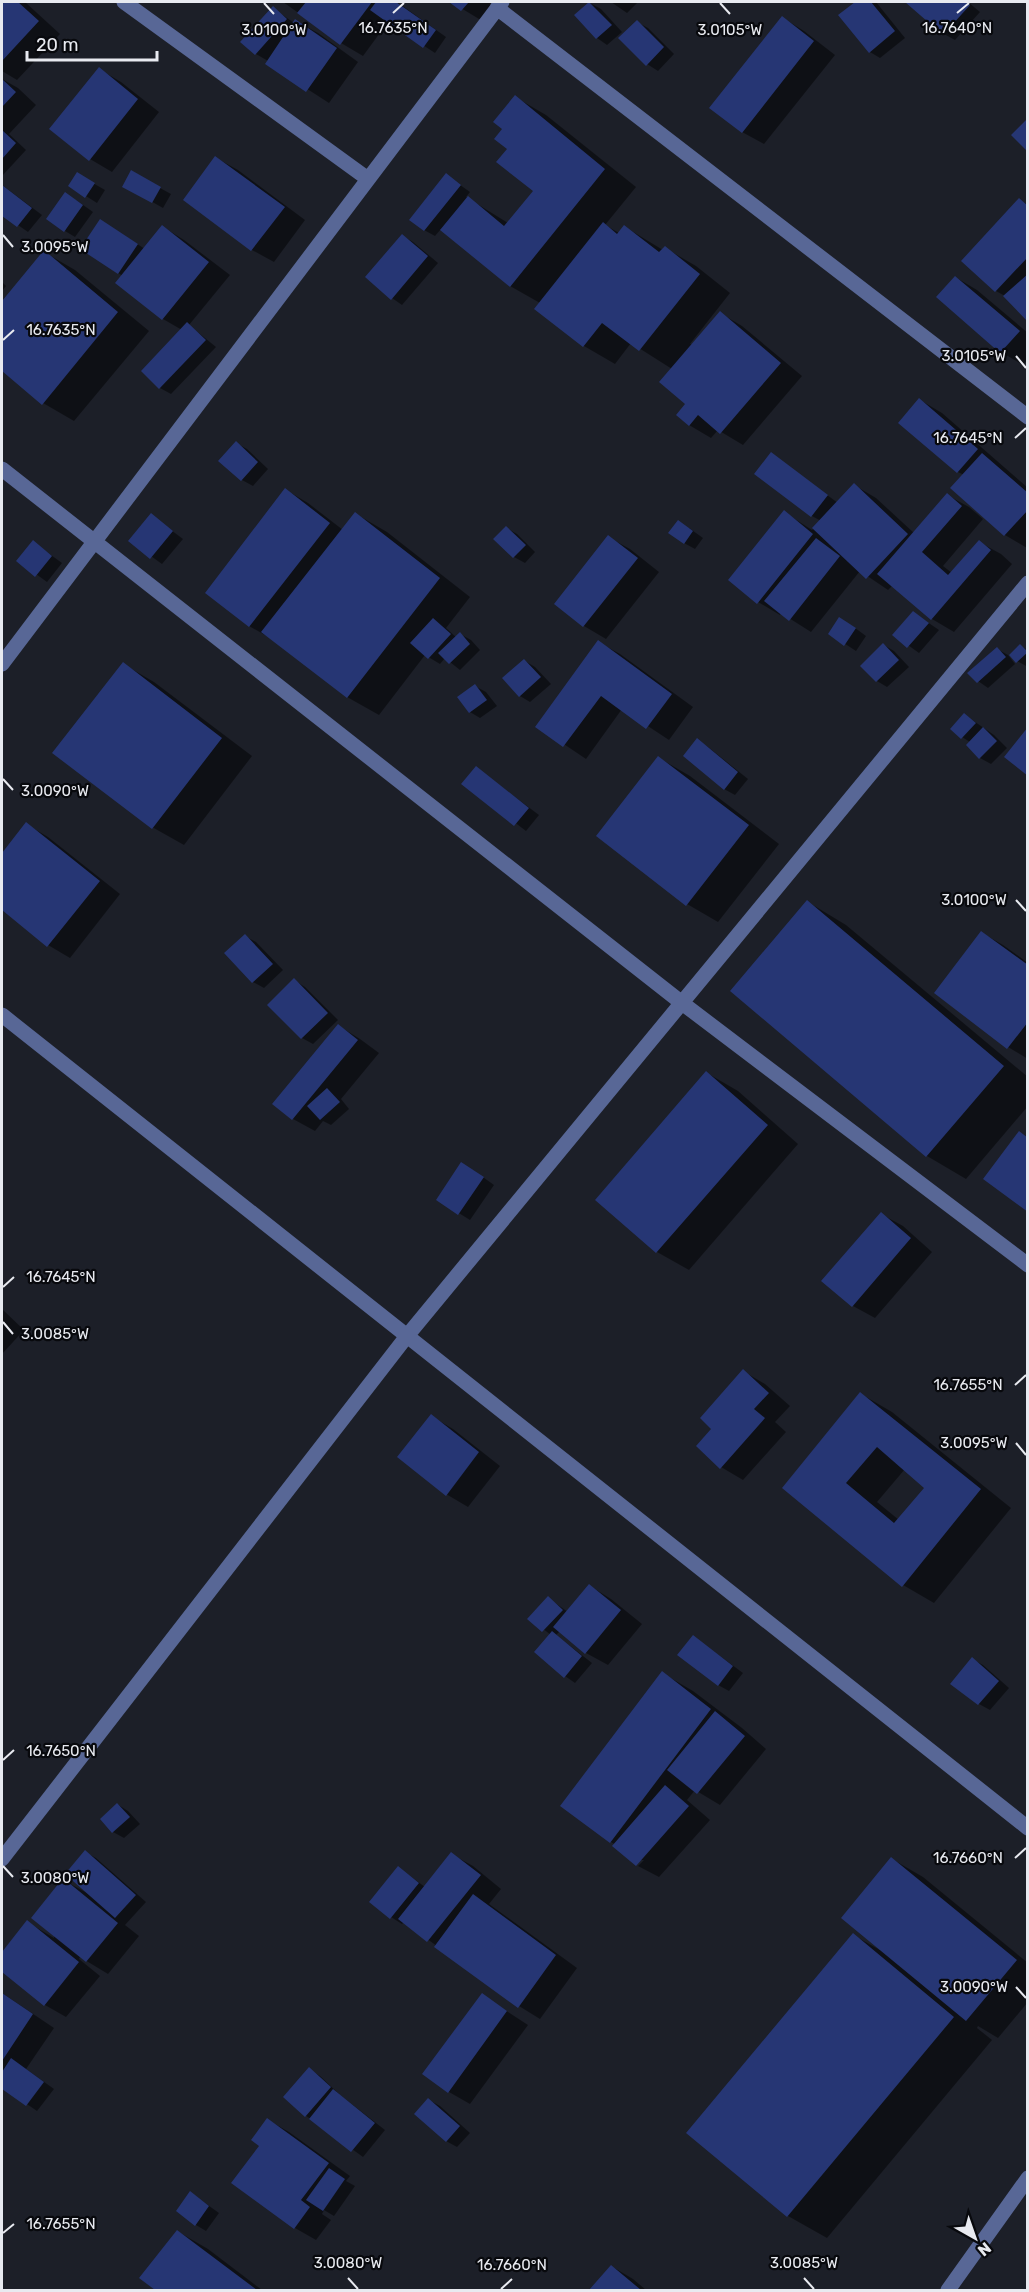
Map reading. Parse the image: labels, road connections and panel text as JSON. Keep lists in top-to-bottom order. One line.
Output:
{"scale_bar":"20 m","north":"bottom right","coordinates":["16.7635°N","16.7640°N","3.0105°W","3.0100°W","3.0095°W","16.7645°N","3.0090°W","3.0085°W","16.7655°N","16.7650°N","16.7660°N","3.0080°W"]}
